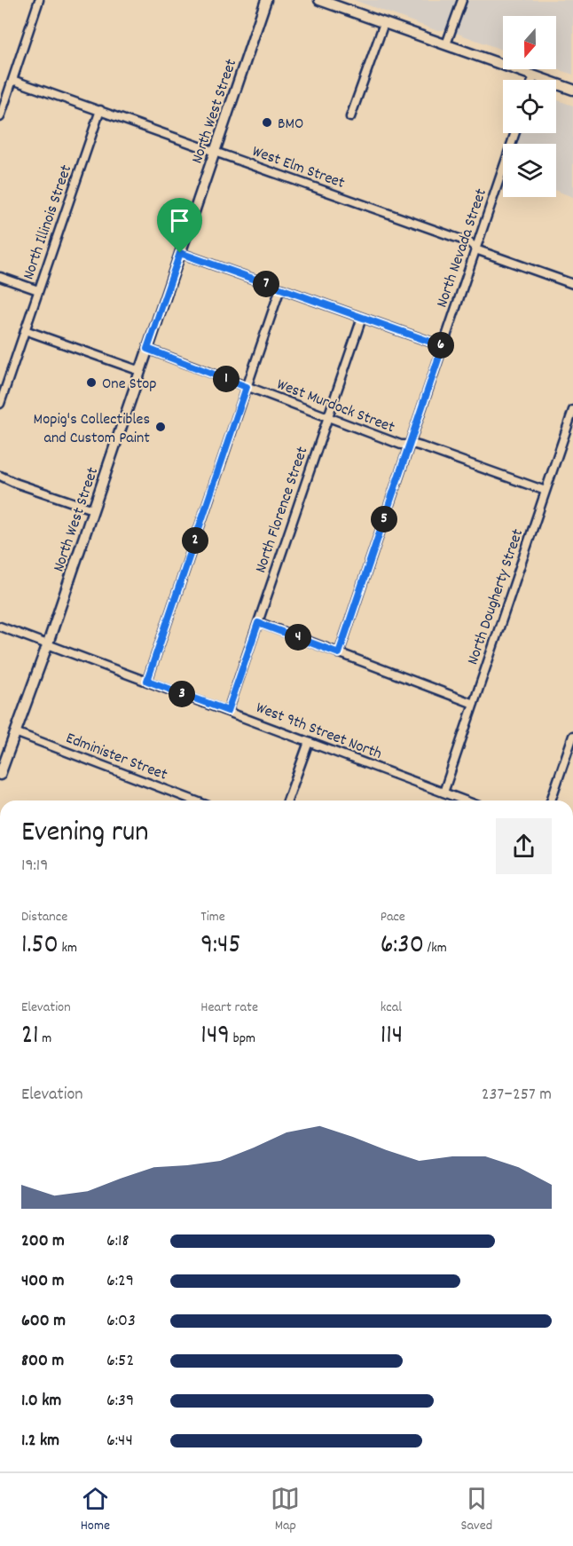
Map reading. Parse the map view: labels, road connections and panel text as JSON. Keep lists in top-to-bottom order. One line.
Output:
{"streets":{"main road":["North West Street"],"street":["West Elm Street","North Illinois Street","North Nevada Street","West Murdock Street","North Florence Street","North Dougherty Street","West 9th Street North","Edminister Street"]},"crossings":[["North West Street","West Elm Street"],["North West Street","West Murdock Street"],["North West Street","West 9th Street North"],["North West Street","Edminister Street"],["West Elm Street","North Illinois Street"],["West Elm Street","North Nevada Street"],["North Nevada Street","West Murdock Street"],["West Murdock Street","North Florence Street"],["West Murdock Street","North Dougherty Street"],["North Florence Street","West 9th Street North"],["North Dougherty Street","West 9th Street North"]],"places":["BMO","One Stop","Mopig's Collectibles and Custom Paint"],"north":"bottom","page":{"pins":["7","6","1","5","2","4","3"],"heading":["Evening run","19:19"],"stats":[["Distance","1.50 km"],["Time","9:45"],["Pace","6:30 /km"],["Elevation","21 m"],["Heart rate","149 bpm"],["kcal","114"]],"chart":["Elevation","237–257 m"],"list":[{"name":"200 m","note":"6:18"},{"name":"400 m","note":"6:29"},{"name":"600 m","note":"6:03"},{"name":"800 m","note":"6:52"},{"name":"1.0 km","note":"6:39"},{"name":"1.2 km","note":"6:44"}],"tabs":["Home","Map","Saved"]}}
